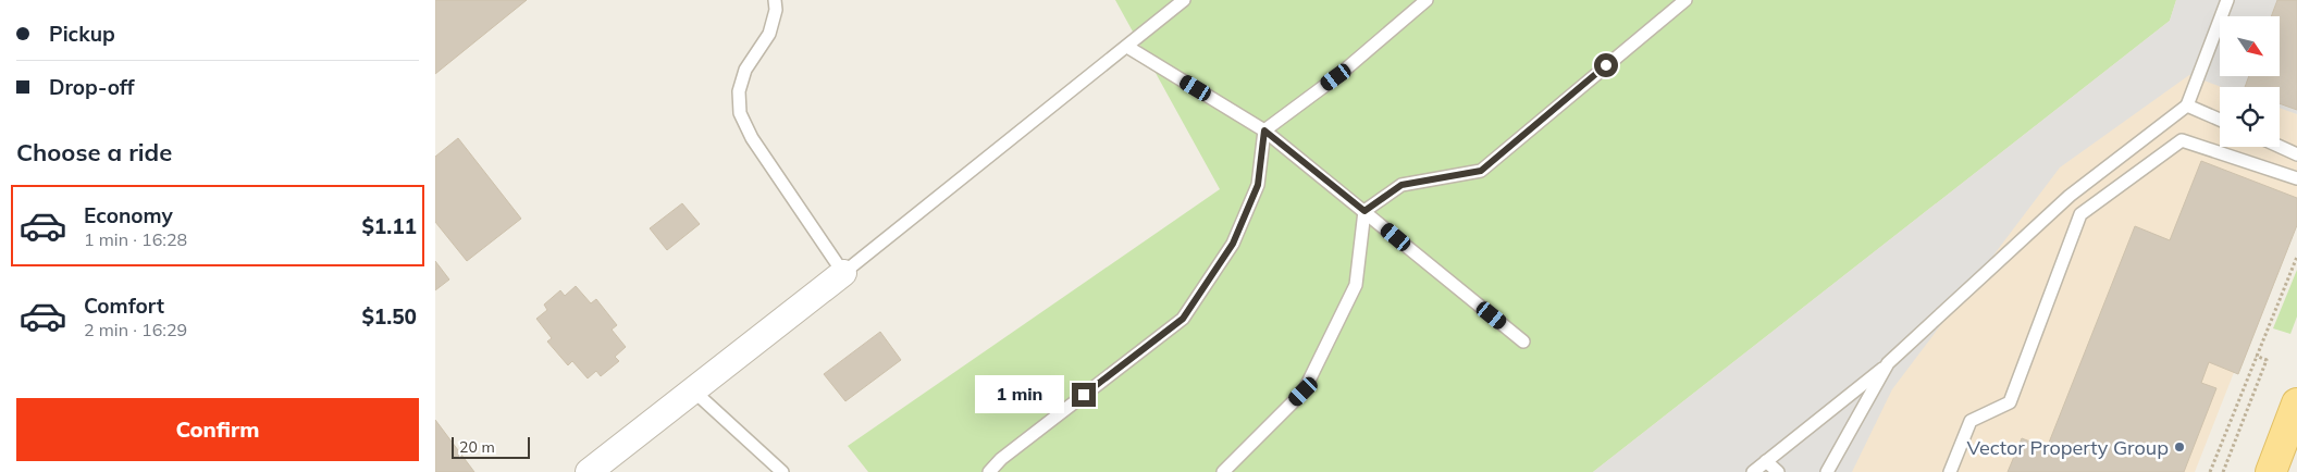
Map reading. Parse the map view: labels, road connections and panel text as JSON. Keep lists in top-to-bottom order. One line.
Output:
{"places":["Vector Property Group"],"scale_bar":"20 m","north":"bottom right","page":{"banner":["Pickup","Drop-off"],"heading":"Choose a ride","list":[{"name":"Economy","note":"1 min · 16:28","value":"$1.11"},{"name":"Comfort","note":"2 min · 16:29","value":"$1.50"}],"bubble":"1 min","buttons":"Confirm","scale":"20 m"}}
